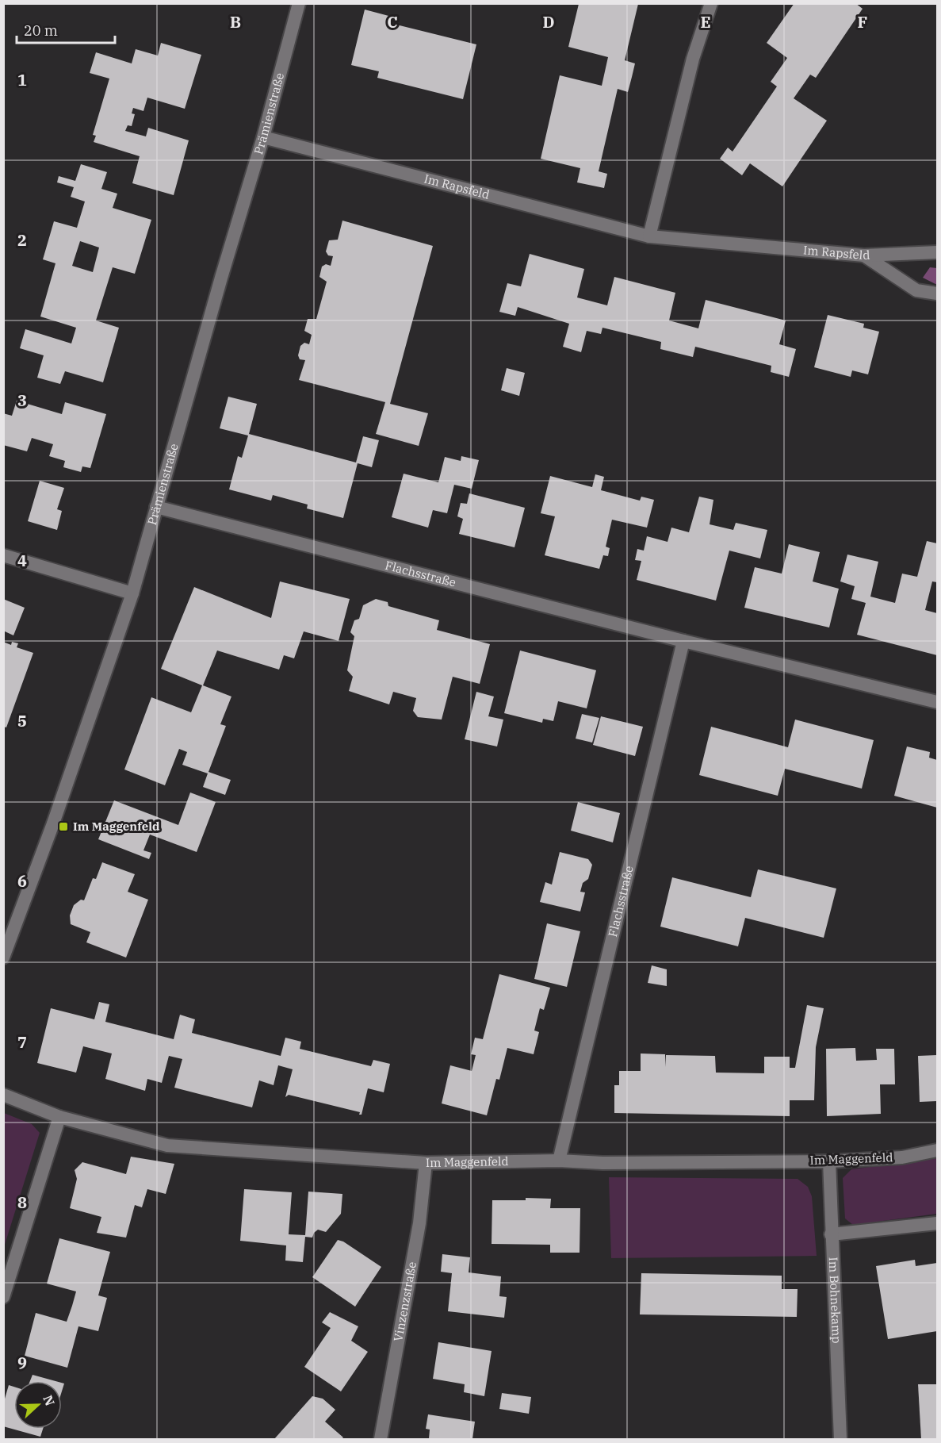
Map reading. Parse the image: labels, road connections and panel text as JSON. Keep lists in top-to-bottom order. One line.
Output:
{"streets":{"street":["Prämienstraße","Im Rapsfeld","Flachsstraße","Im Maggenfeld","Im Bohnekamp","Vinzenzstraße"]},"crossings":[["Prämienstraße","Im Rapsfeld"],["Prämienstraße","Flachsstraße"],["Flachsstraße","Im Maggenfeld"],["Im Maggenfeld","Im Bohnekamp"],["Im Maggenfeld","Vinzenzstraße"]],"places":{"transit":["Im Maggenfeld"]},"scale_bar":"20 m","north":"right","grid":{"columns":["B","C","D","E","F"],"rows":["1","2","3","4","5","6","7","8","9"]}}
